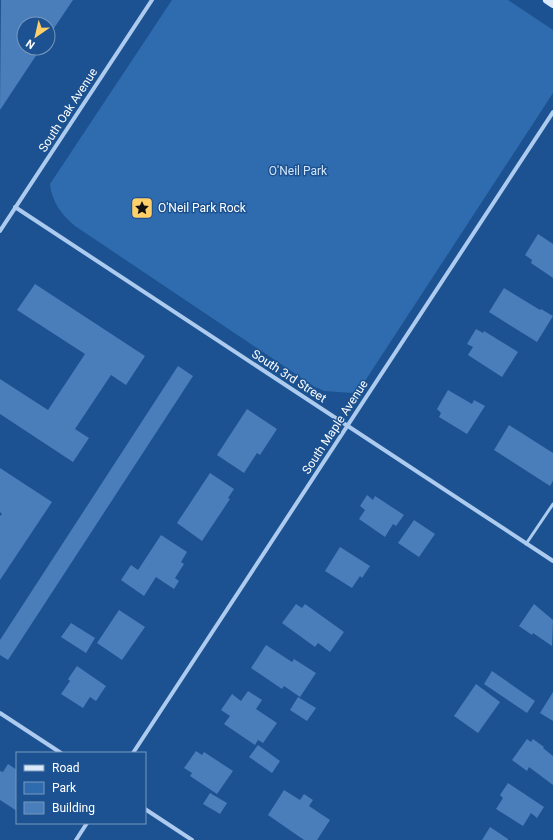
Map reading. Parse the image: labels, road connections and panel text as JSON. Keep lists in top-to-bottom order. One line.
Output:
{"streets":{"street":["South Oak Avenue","South 3rd Street","South Maple Avenue"]},"crossings":[["South Oak Avenue","South 3rd Street"],["South 3rd Street","South Maple Avenue"]],"parks":["O'Neil Park"],"places":{"place":["O'Neil Park Rock"]},"legend":["Road","Park","Building"],"north":"bottom left"}
